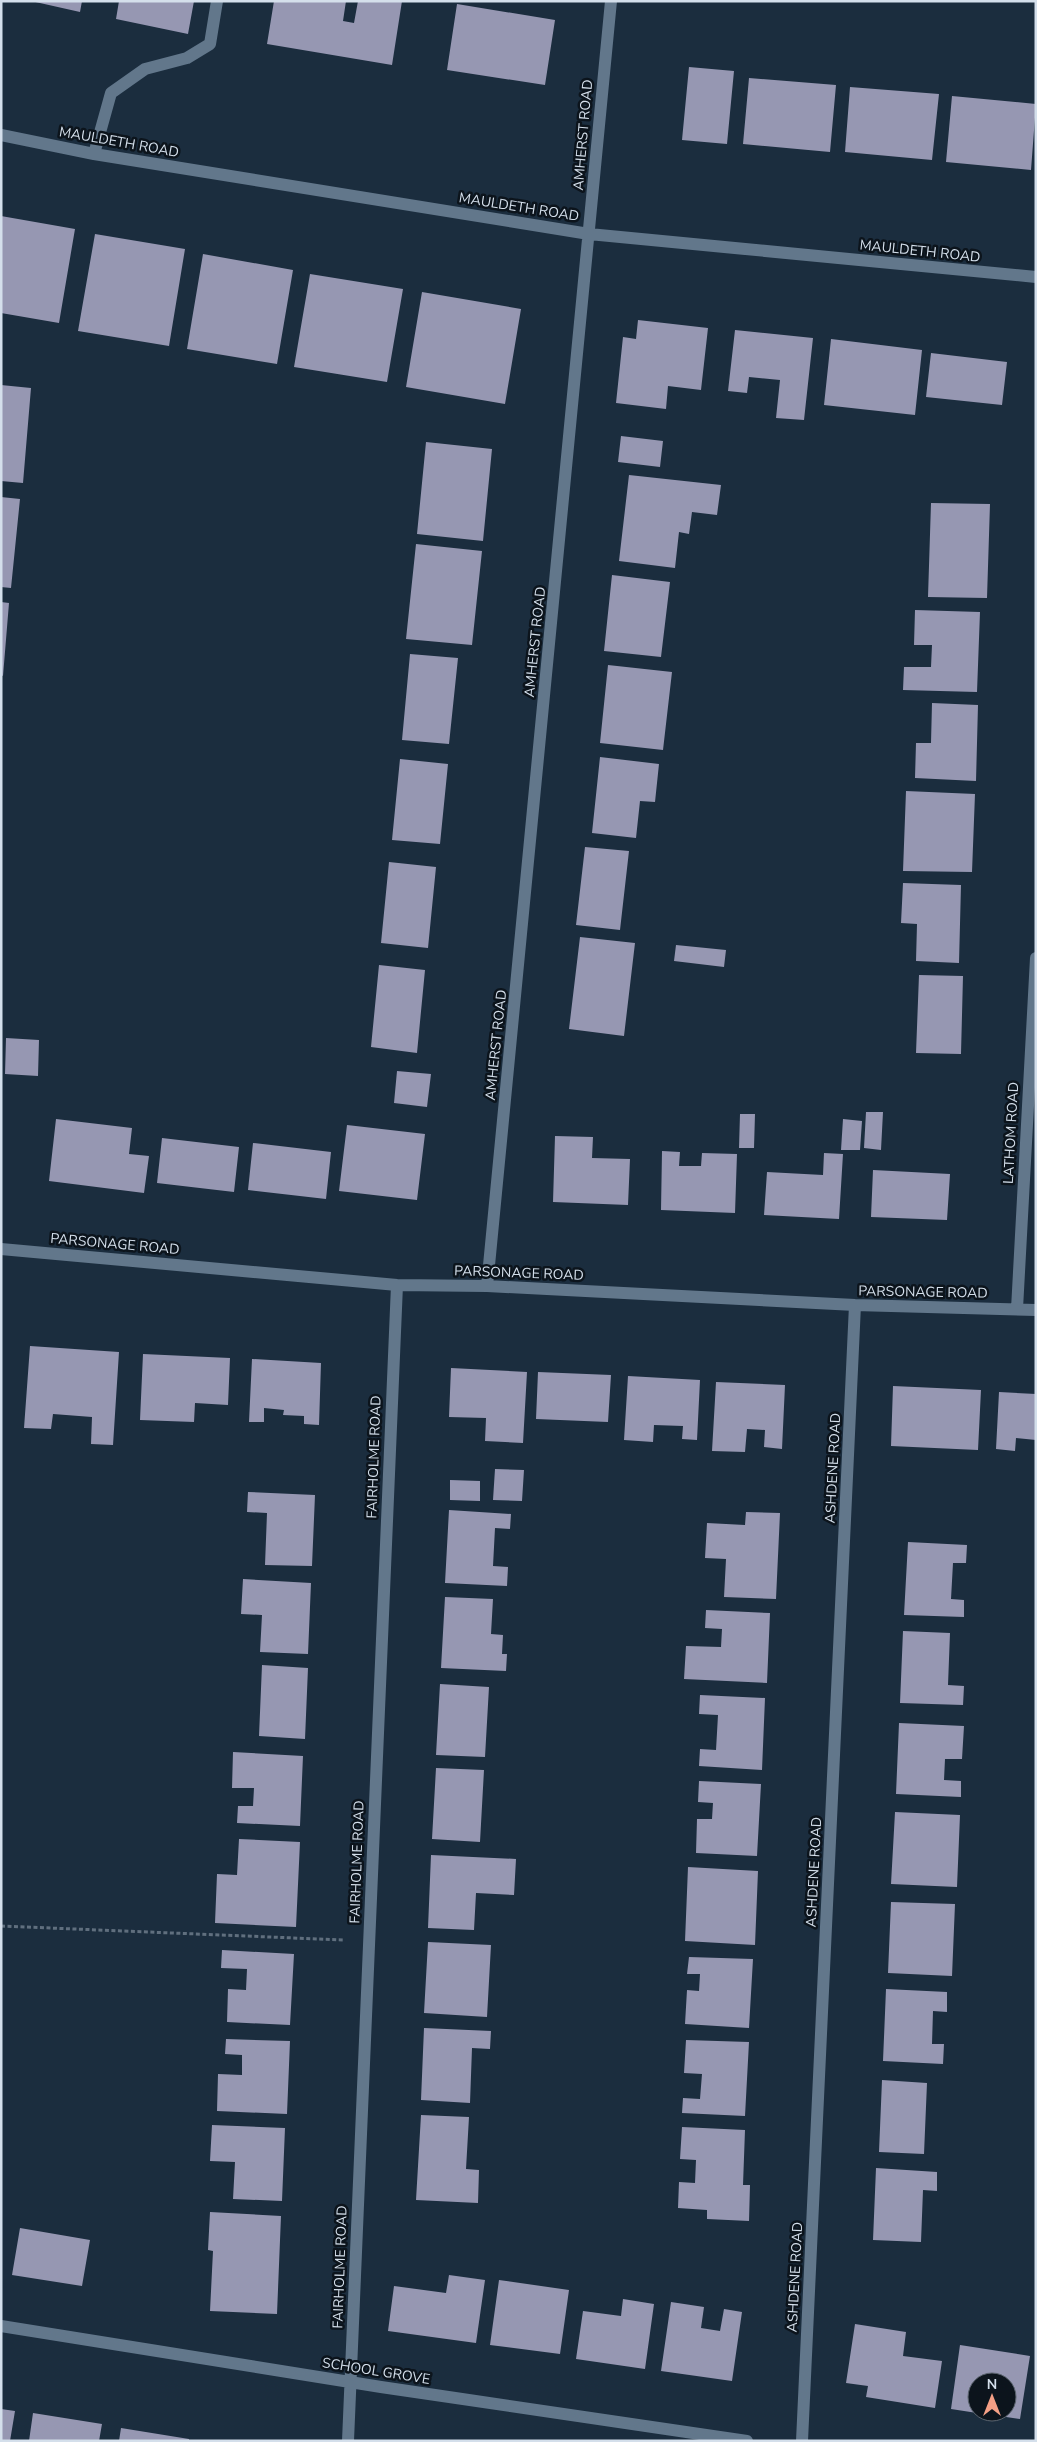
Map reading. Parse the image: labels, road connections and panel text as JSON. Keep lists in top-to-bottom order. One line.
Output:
{"streets":{"street":["AMHERST ROAD","MAULDETH ROAD","LATHOM ROAD","PARSONAGE ROAD","FAIRHOLME ROAD","ASHDENE ROAD","SCHOOL GROVE"]},"crossings":[["AMHERST ROAD","MAULDETH ROAD"],["AMHERST ROAD","PARSONAGE ROAD"],["LATHOM ROAD","PARSONAGE ROAD"],["PARSONAGE ROAD","FAIRHOLME ROAD"],["PARSONAGE ROAD","ASHDENE ROAD"],["FAIRHOLME ROAD","SCHOOL GROVE"]],"north":"top"}
